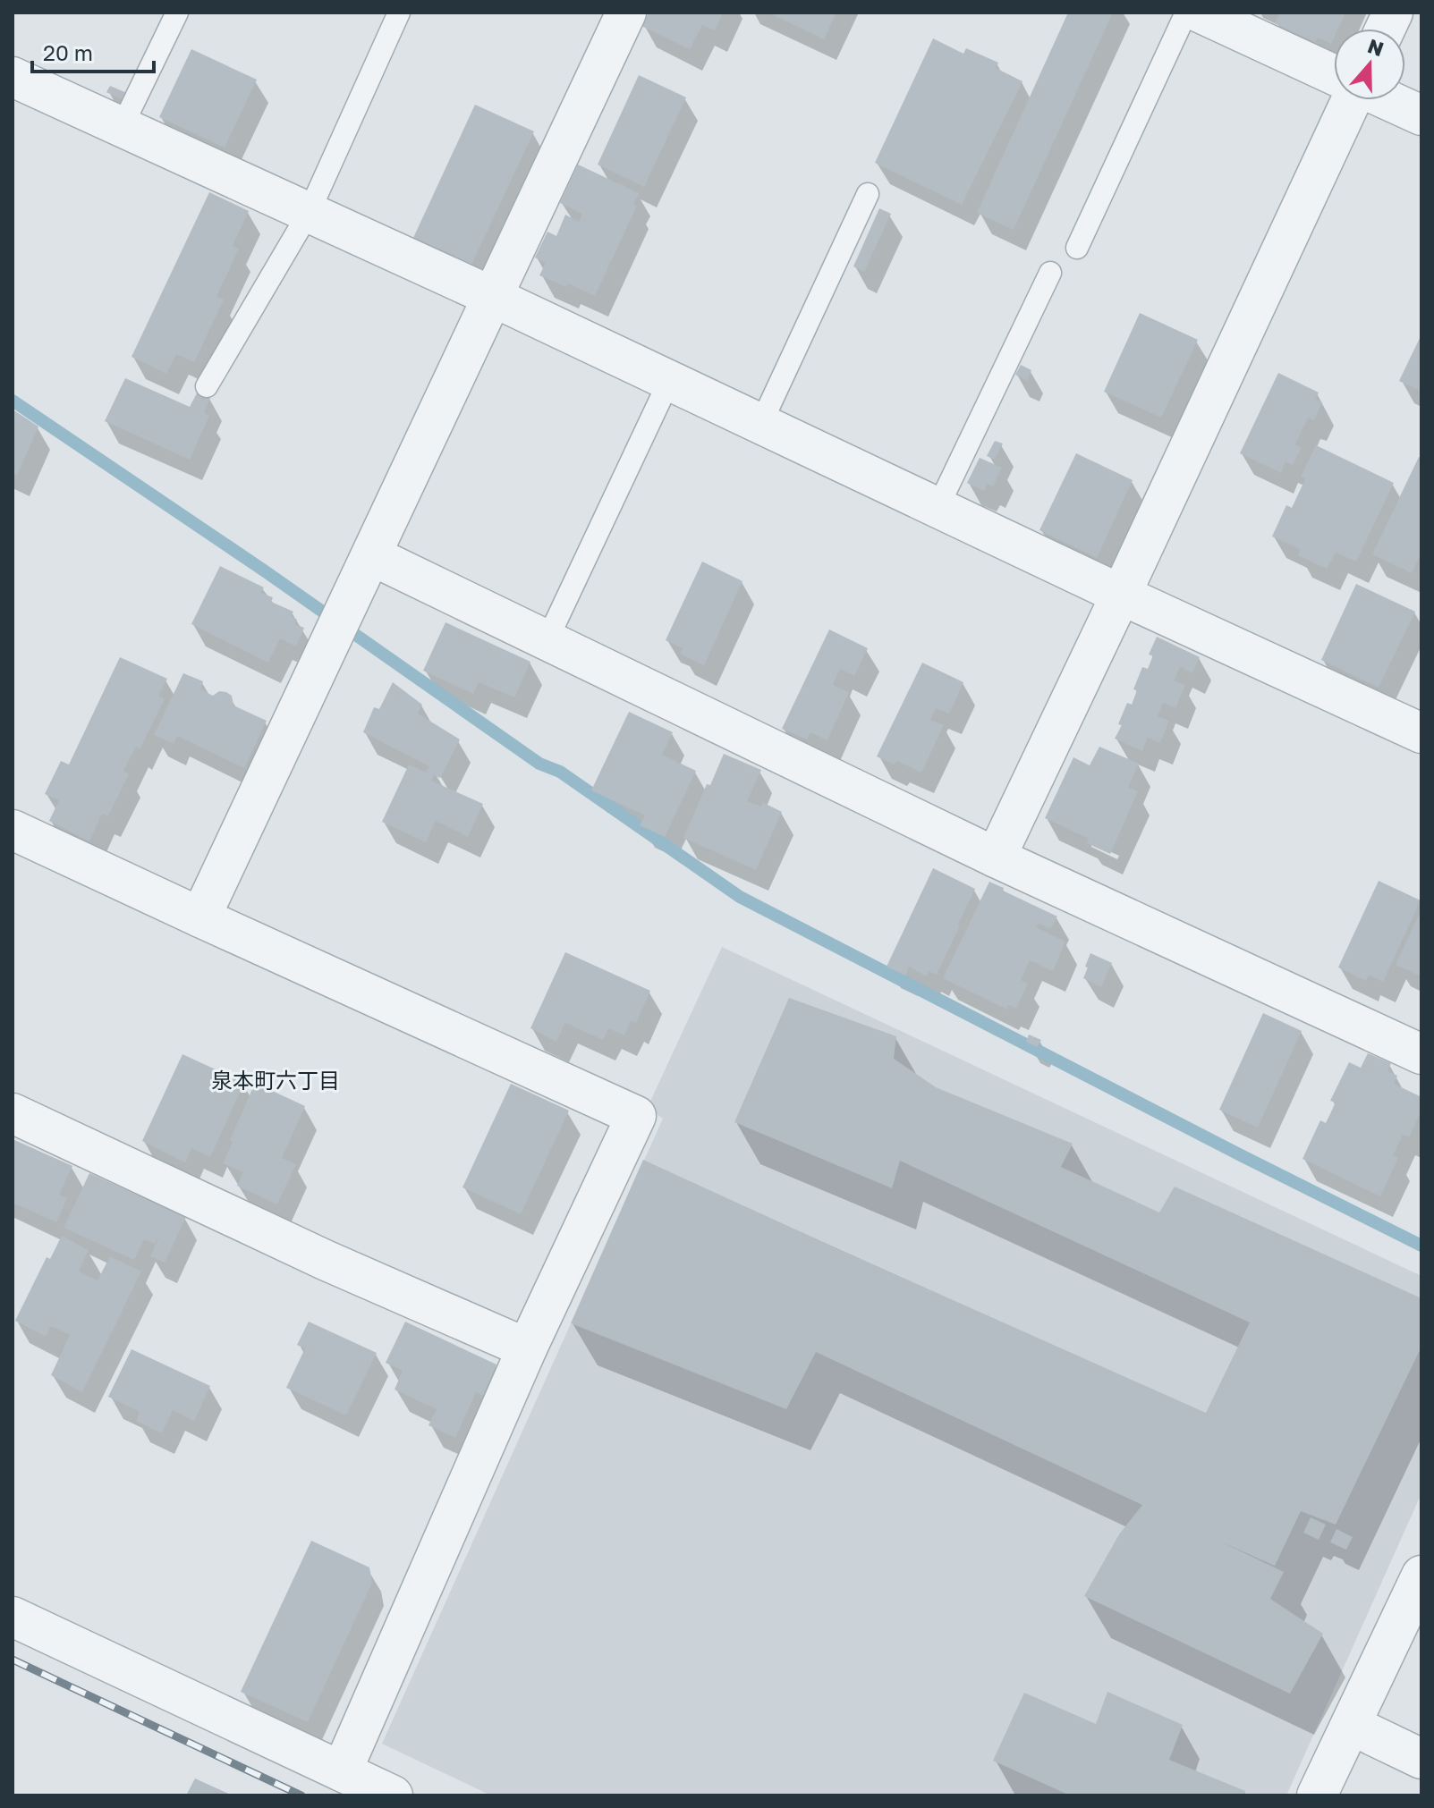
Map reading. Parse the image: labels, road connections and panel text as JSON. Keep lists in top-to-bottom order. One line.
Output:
{"districts":["泉本町六丁目"],"scale_bar":"20 m","north":"top"}
